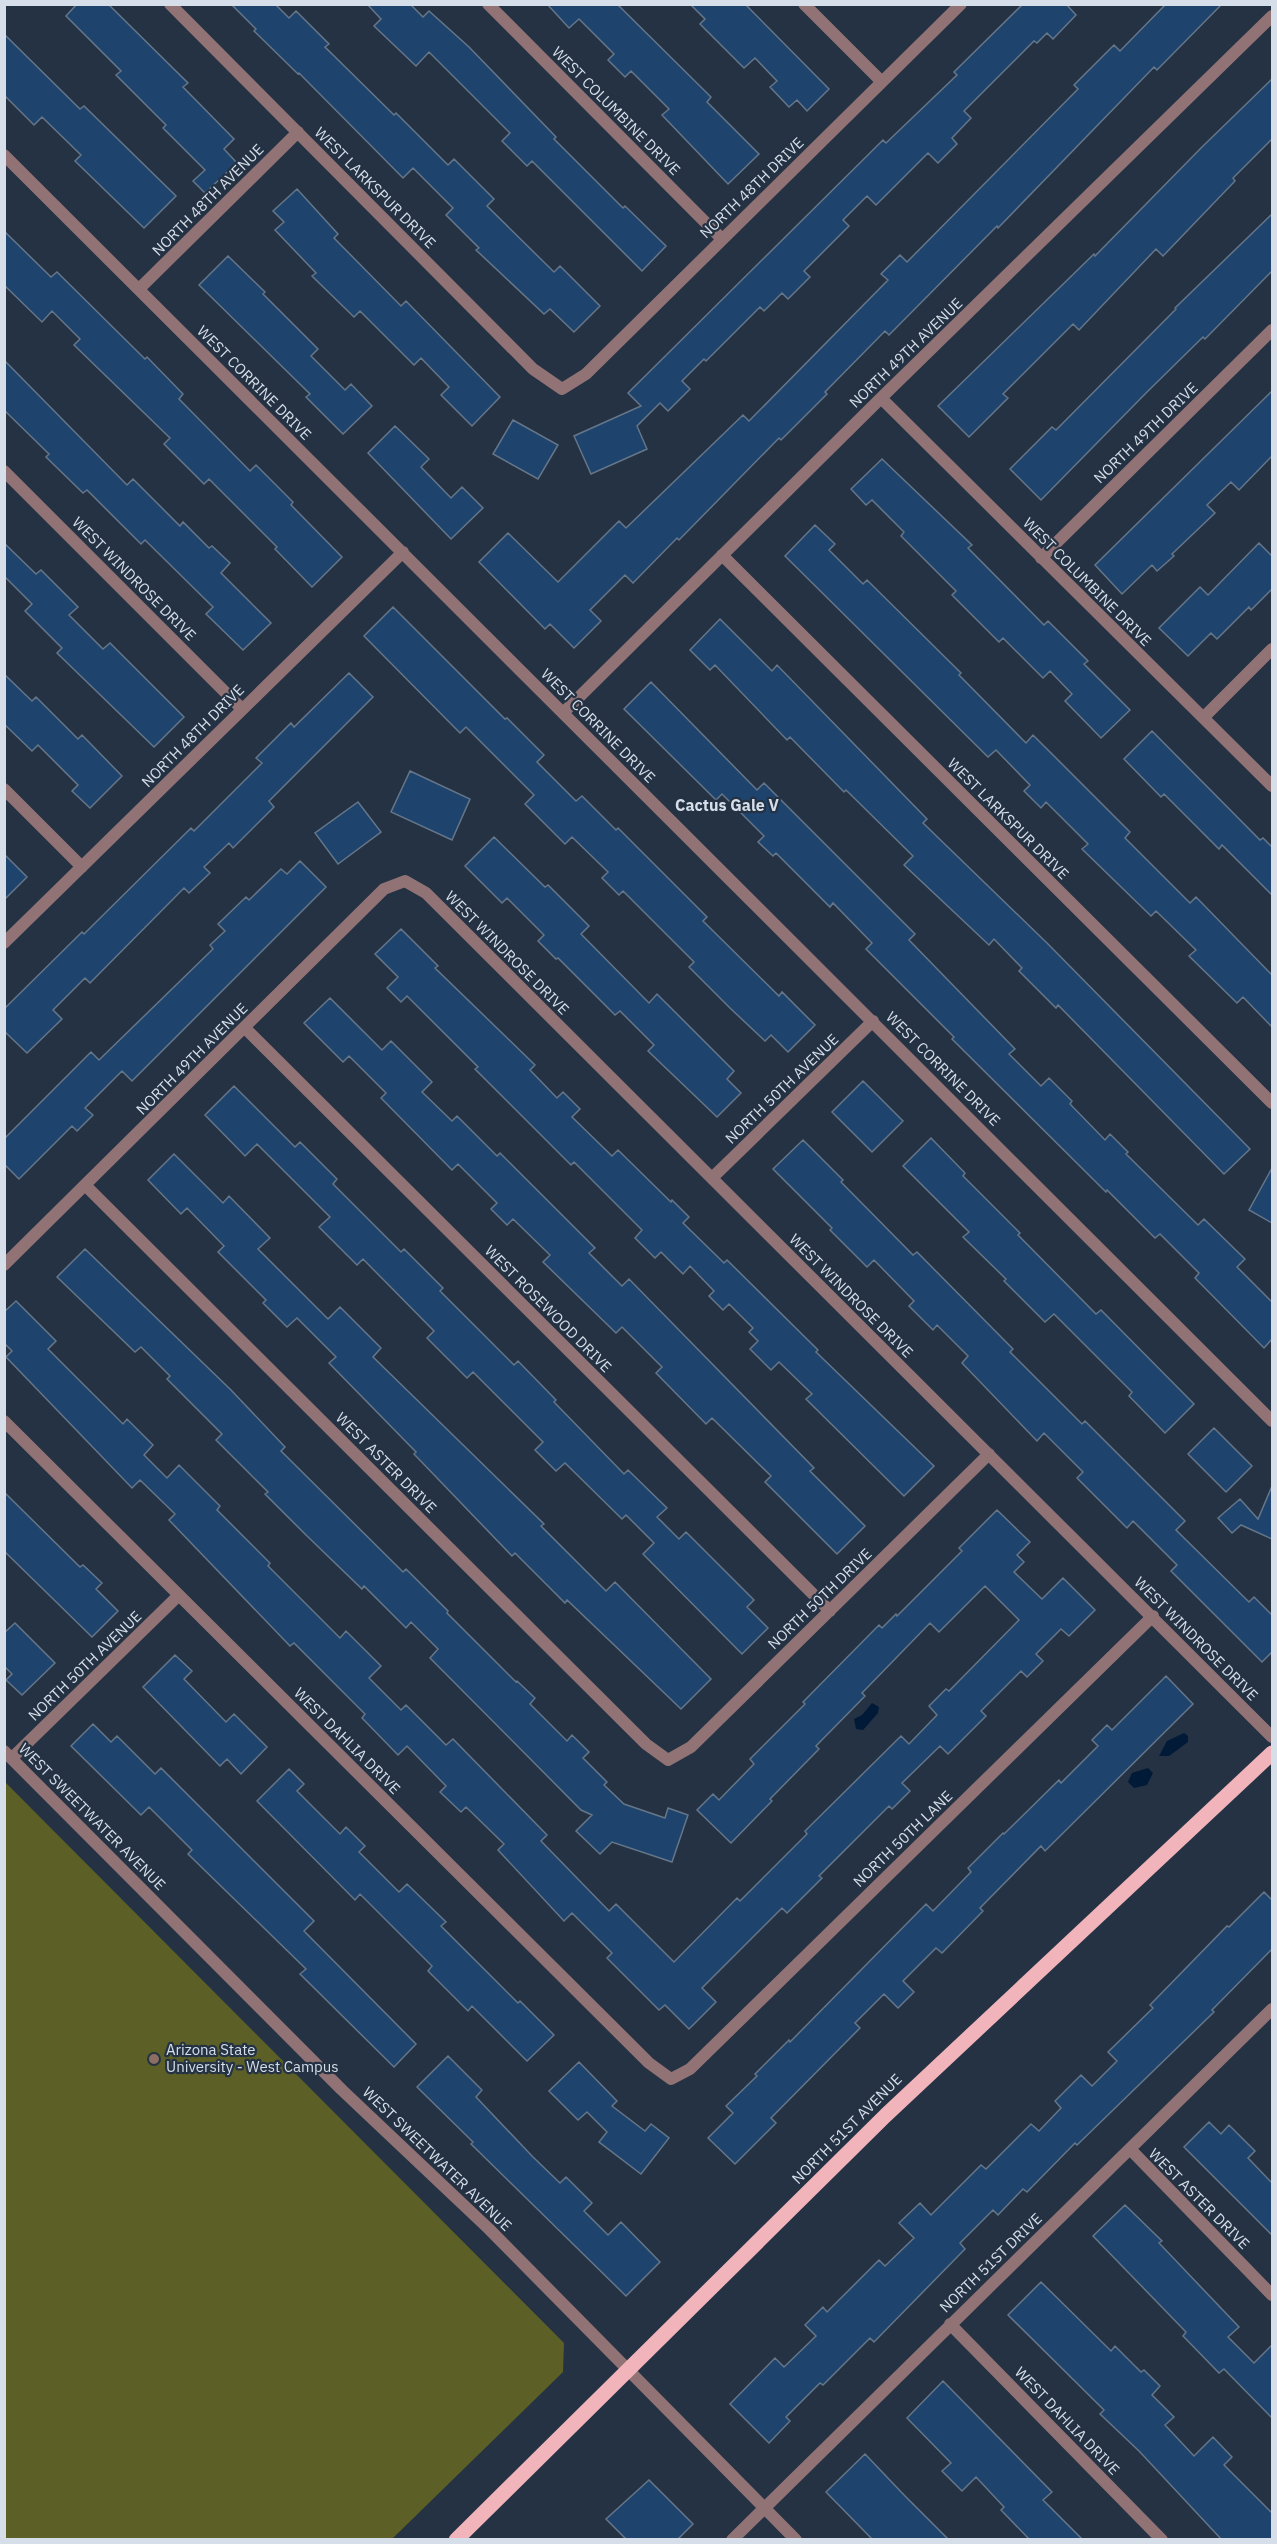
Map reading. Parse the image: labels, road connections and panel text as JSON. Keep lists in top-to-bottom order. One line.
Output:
{"streets":{"main road":["NORTH 51ST AVENUE"],"street":["WEST COLUMBINE DRIVE","WEST LARKSPUR DRIVE","NORTH 48TH DRIVE","NORTH 48TH AVENUE","NORTH 49TH AVENUE","WEST CORRINE DRIVE","NORTH 49TH DRIVE","WEST WINDROSE DRIVE","NORTH 50TH AVENUE","WEST ROSEWOOD DRIVE","WEST ASTER DRIVE","NORTH 50TH DRIVE","WEST DAHLIA DRIVE","WEST SWEETWATER AVENUE","NORTH 50TH LANE","NORTH 51ST DRIVE"]},"crossings":[["WEST COLUMBINE DRIVE","NORTH 48TH DRIVE"],["WEST COLUMBINE DRIVE","NORTH 49TH AVENUE"],["WEST COLUMBINE DRIVE","NORTH 49TH DRIVE"],["WEST LARKSPUR DRIVE","NORTH 48TH DRIVE"],["WEST LARKSPUR DRIVE","NORTH 48TH AVENUE"],["WEST LARKSPUR DRIVE","NORTH 49TH AVENUE"],["NORTH 48TH DRIVE","WEST CORRINE DRIVE"],["NORTH 48TH DRIVE","WEST WINDROSE DRIVE"],["NORTH 48TH AVENUE","WEST CORRINE DRIVE"],["NORTH 49TH AVENUE","WEST CORRINE DRIVE"],["NORTH 49TH AVENUE","WEST WINDROSE DRIVE"],["NORTH 49TH AVENUE","WEST ROSEWOOD DRIVE"],["NORTH 49TH AVENUE","WEST ASTER DRIVE"],["WEST CORRINE DRIVE","NORTH 50TH AVENUE"],["WEST WINDROSE DRIVE","NORTH 50TH AVENUE"],["WEST WINDROSE DRIVE","NORTH 50TH DRIVE"],["WEST WINDROSE DRIVE","NORTH 50TH LANE"],["NORTH 50TH AVENUE","WEST DAHLIA DRIVE"],["NORTH 50TH AVENUE","WEST SWEETWATER AVENUE"],["WEST ROSEWOOD DRIVE","NORTH 50TH DRIVE"],["WEST ASTER DRIVE","NORTH 50TH DRIVE"],["WEST ASTER DRIVE","NORTH 51ST DRIVE"],["WEST DAHLIA DRIVE","NORTH 50TH LANE"],["WEST DAHLIA DRIVE","NORTH 51ST DRIVE"],["WEST SWEETWATER AVENUE","NORTH 51ST AVENUE"],["WEST SWEETWATER AVENUE","NORTH 51ST DRIVE"]],"districts":["Cactus Gale V"],"places":["Arizona State University - West Campus"]}
